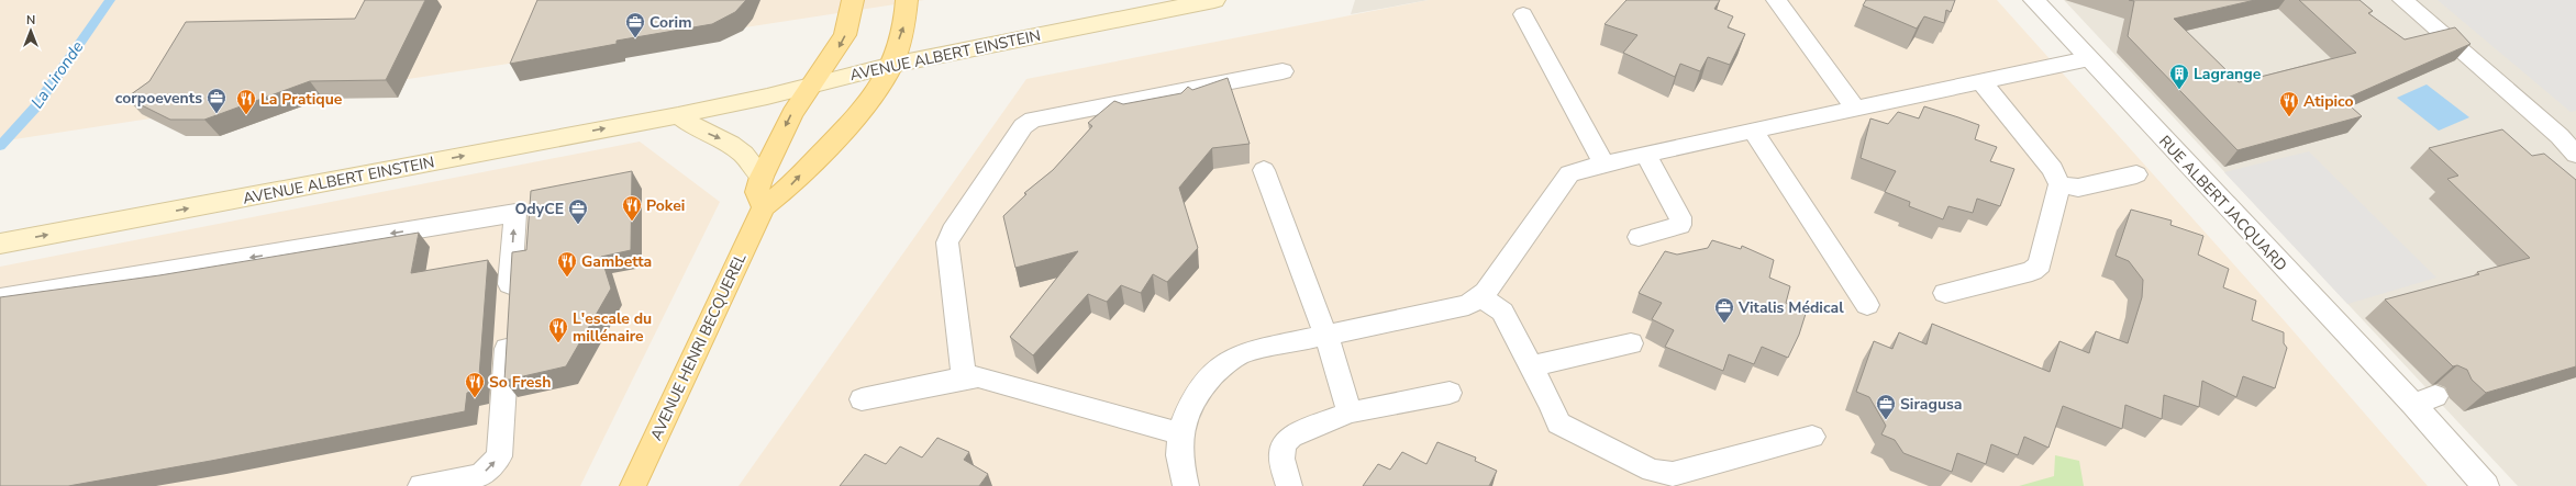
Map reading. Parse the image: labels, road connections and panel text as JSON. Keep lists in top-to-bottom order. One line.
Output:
{"streets":{"main road":["AVENUE ALBERT EINSTEIN","AVENUE HENRI BECQUEREL"],"street":["RUE ALBERT JACQUARD"]},"crossings":[["AVENUE ALBERT EINSTEIN","AVENUE HENRI BECQUEREL"]],"one_way":["AVENUE ALBERT EINSTEIN"],"water":["La Lironde"],"places":{"office":["Corim","corpoevents","OdyCE","Vitalis Médical","Siragusa"],"building":["Lagrange"],"restaurant":["La Pratique","Atipico","Pokei","Gambetta","L'escale du millénaire","So Fresh"]},"north":"top"}
